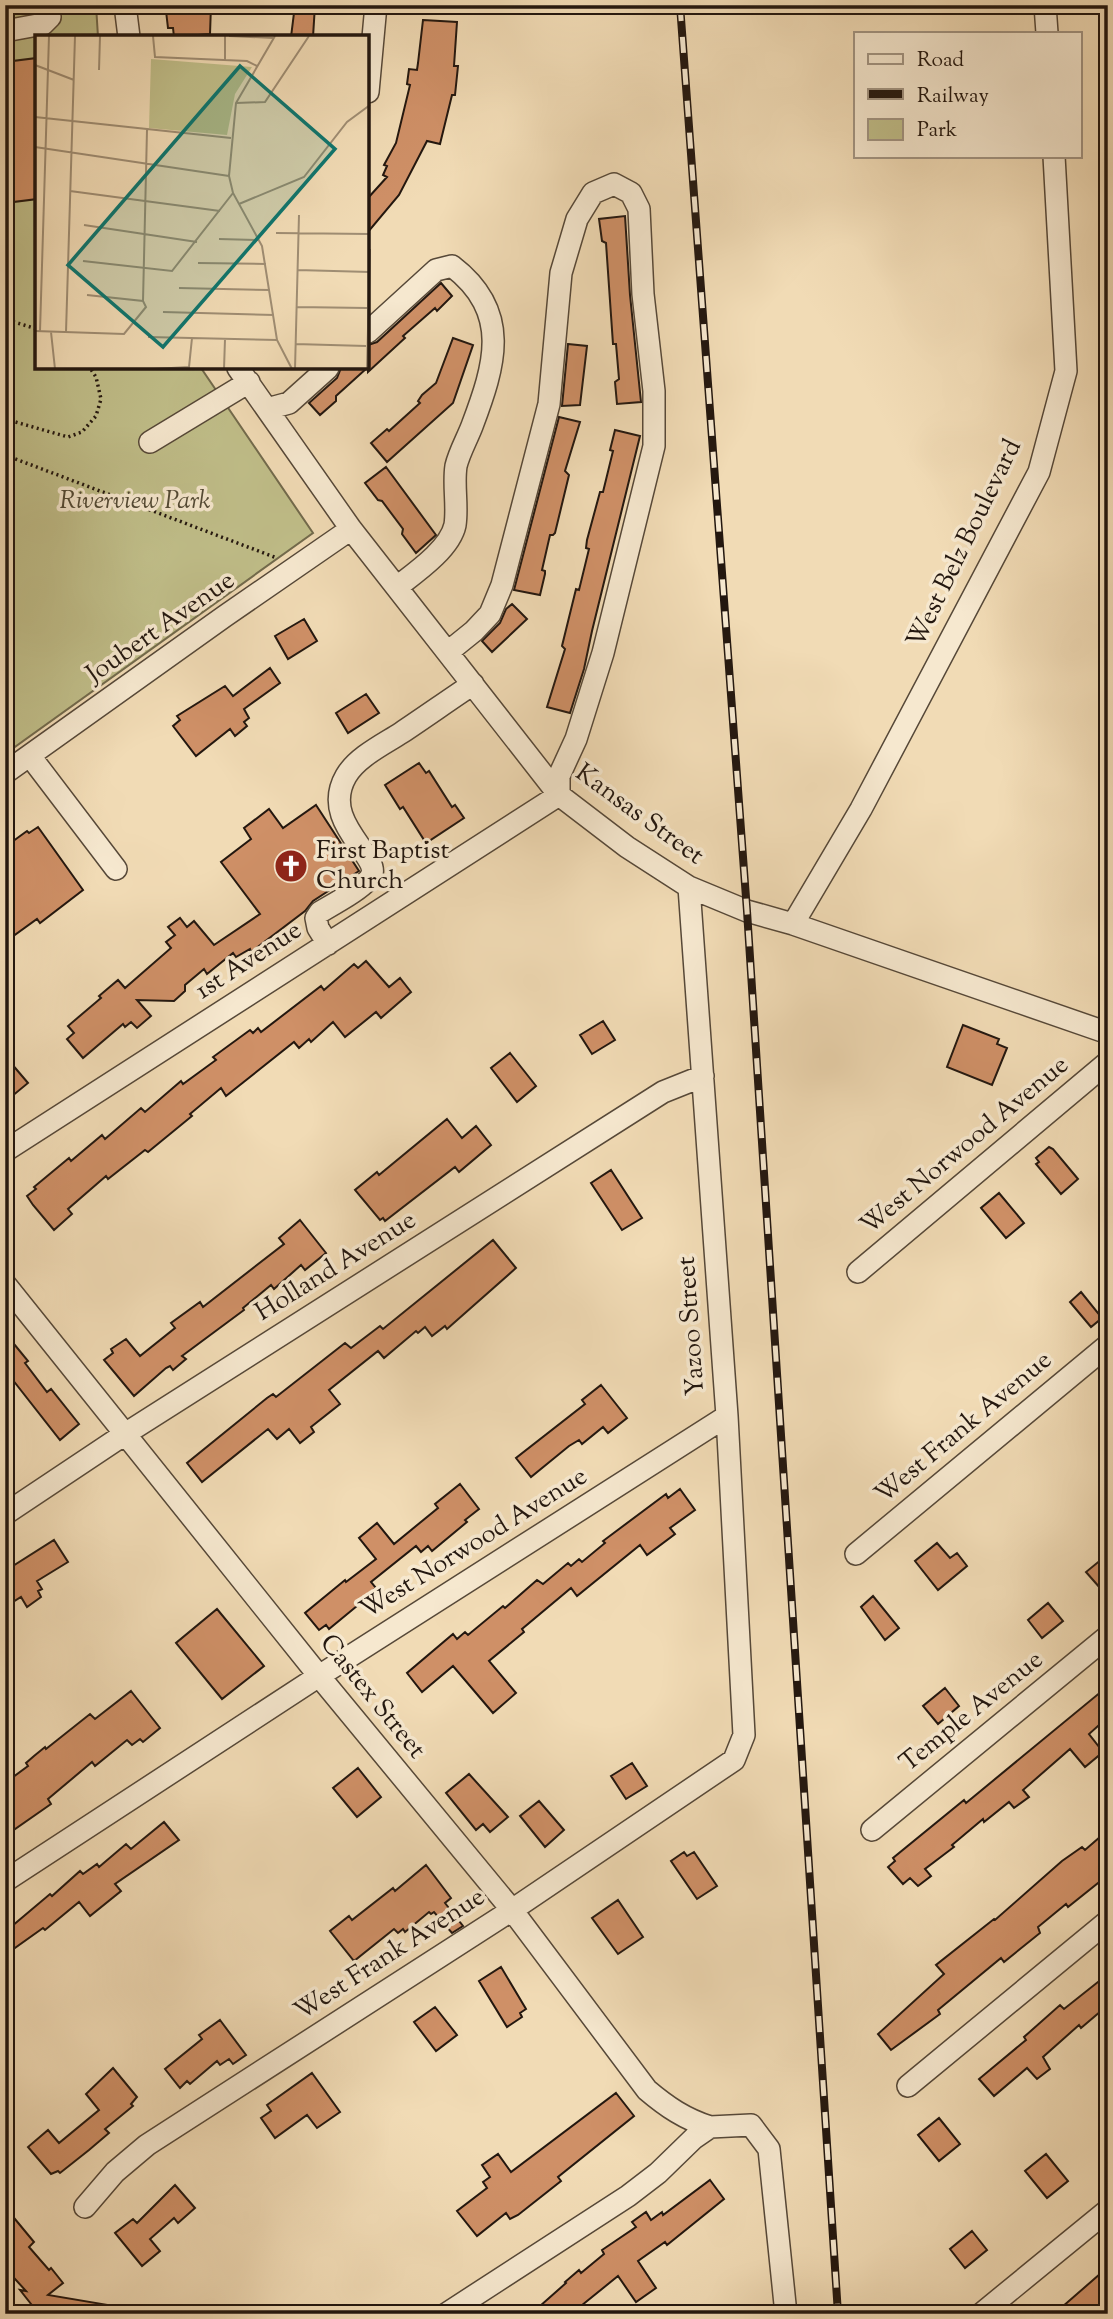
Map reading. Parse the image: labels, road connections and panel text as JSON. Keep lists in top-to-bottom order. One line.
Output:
{"streets":{"street":["West Belz Boulevard","Joubert Avenue","Kansas Street","1st Avenue","West Norwood Avenue","Holland Avenue","Yazoo Street","West Frank Avenue","Castex Street","Temple Avenue"]},"crossings":[["West Belz Boulevard","Kansas Street"],["Joubert Avenue","Kansas Street"],["Kansas Street","1st Avenue"],["Kansas Street","Yazoo Street"],["West Norwood Avenue","Yazoo Street"],["West Norwood Avenue","Castex Street"],["Holland Avenue","Yazoo Street"],["Holland Avenue","Castex Street"],["Yazoo Street","West Frank Avenue"],["West Frank Avenue","Castex Street"]],"parks":["Riverview Park"],"places":{"church":["First Baptist Church"]},"legend":["Road","Railway","Park"]}
